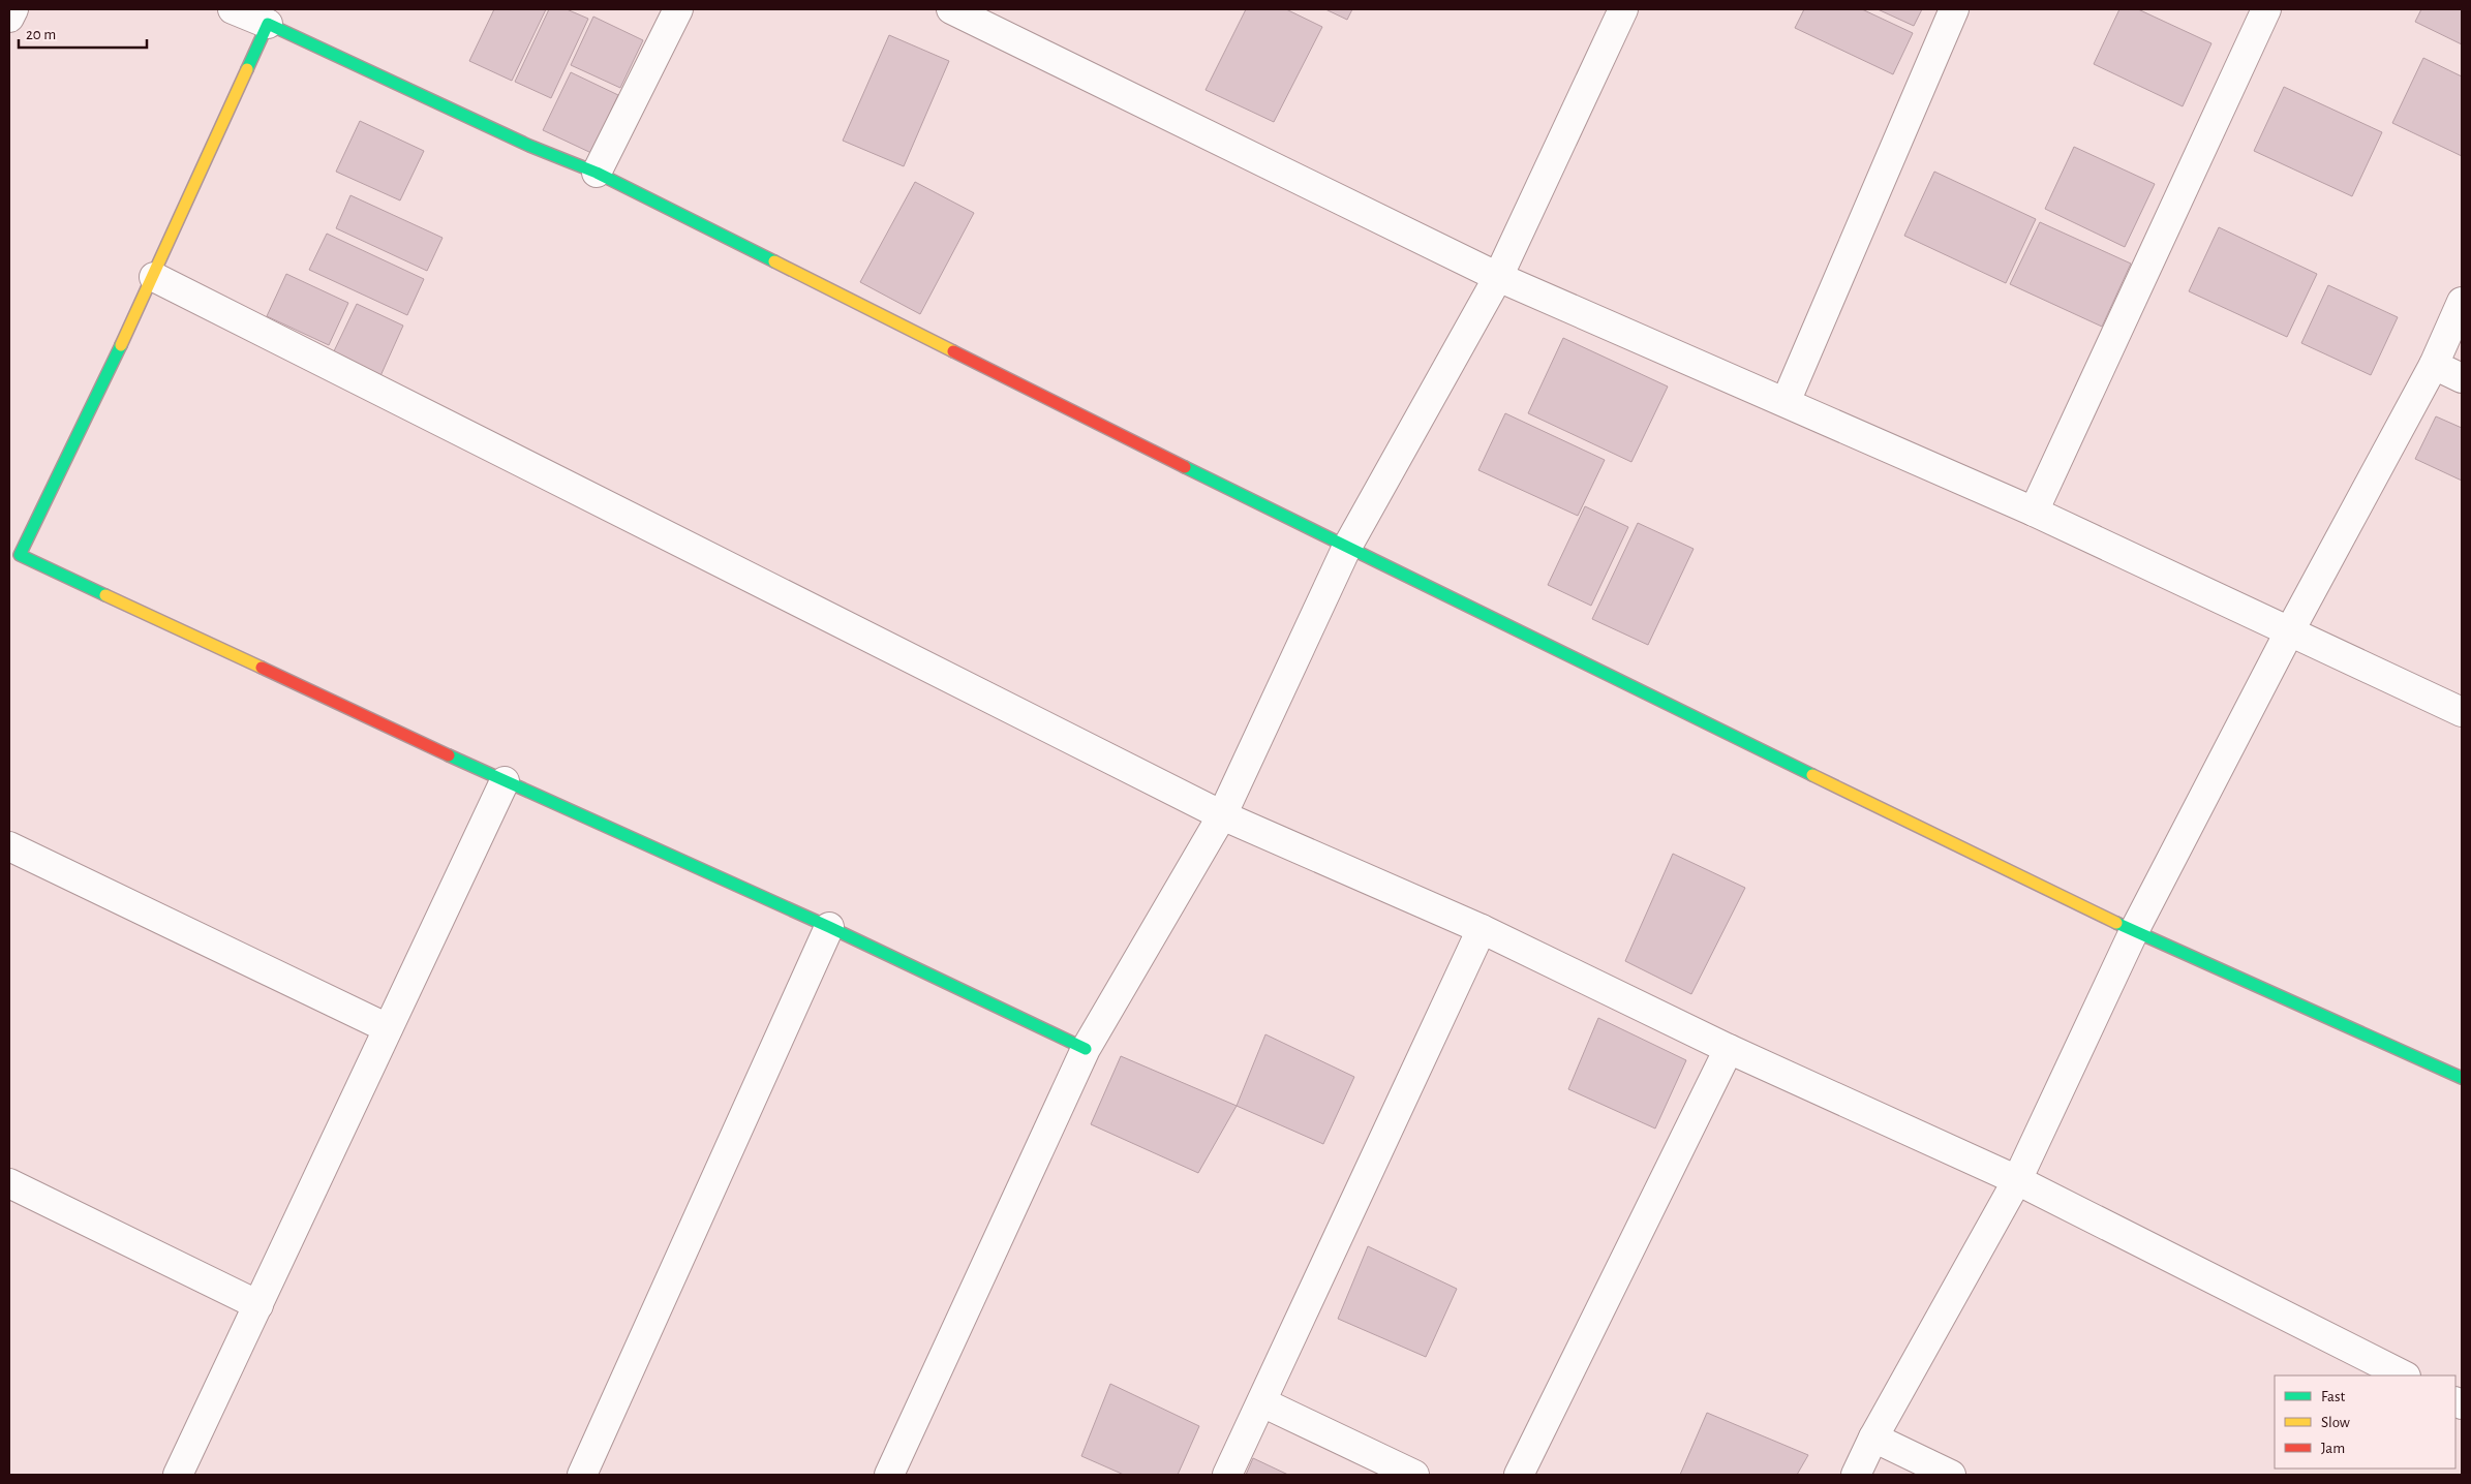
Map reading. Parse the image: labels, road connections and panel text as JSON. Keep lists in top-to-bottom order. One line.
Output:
{"legend":["Fast","Slow","Jam"],"scale_bar":"20 m"}
